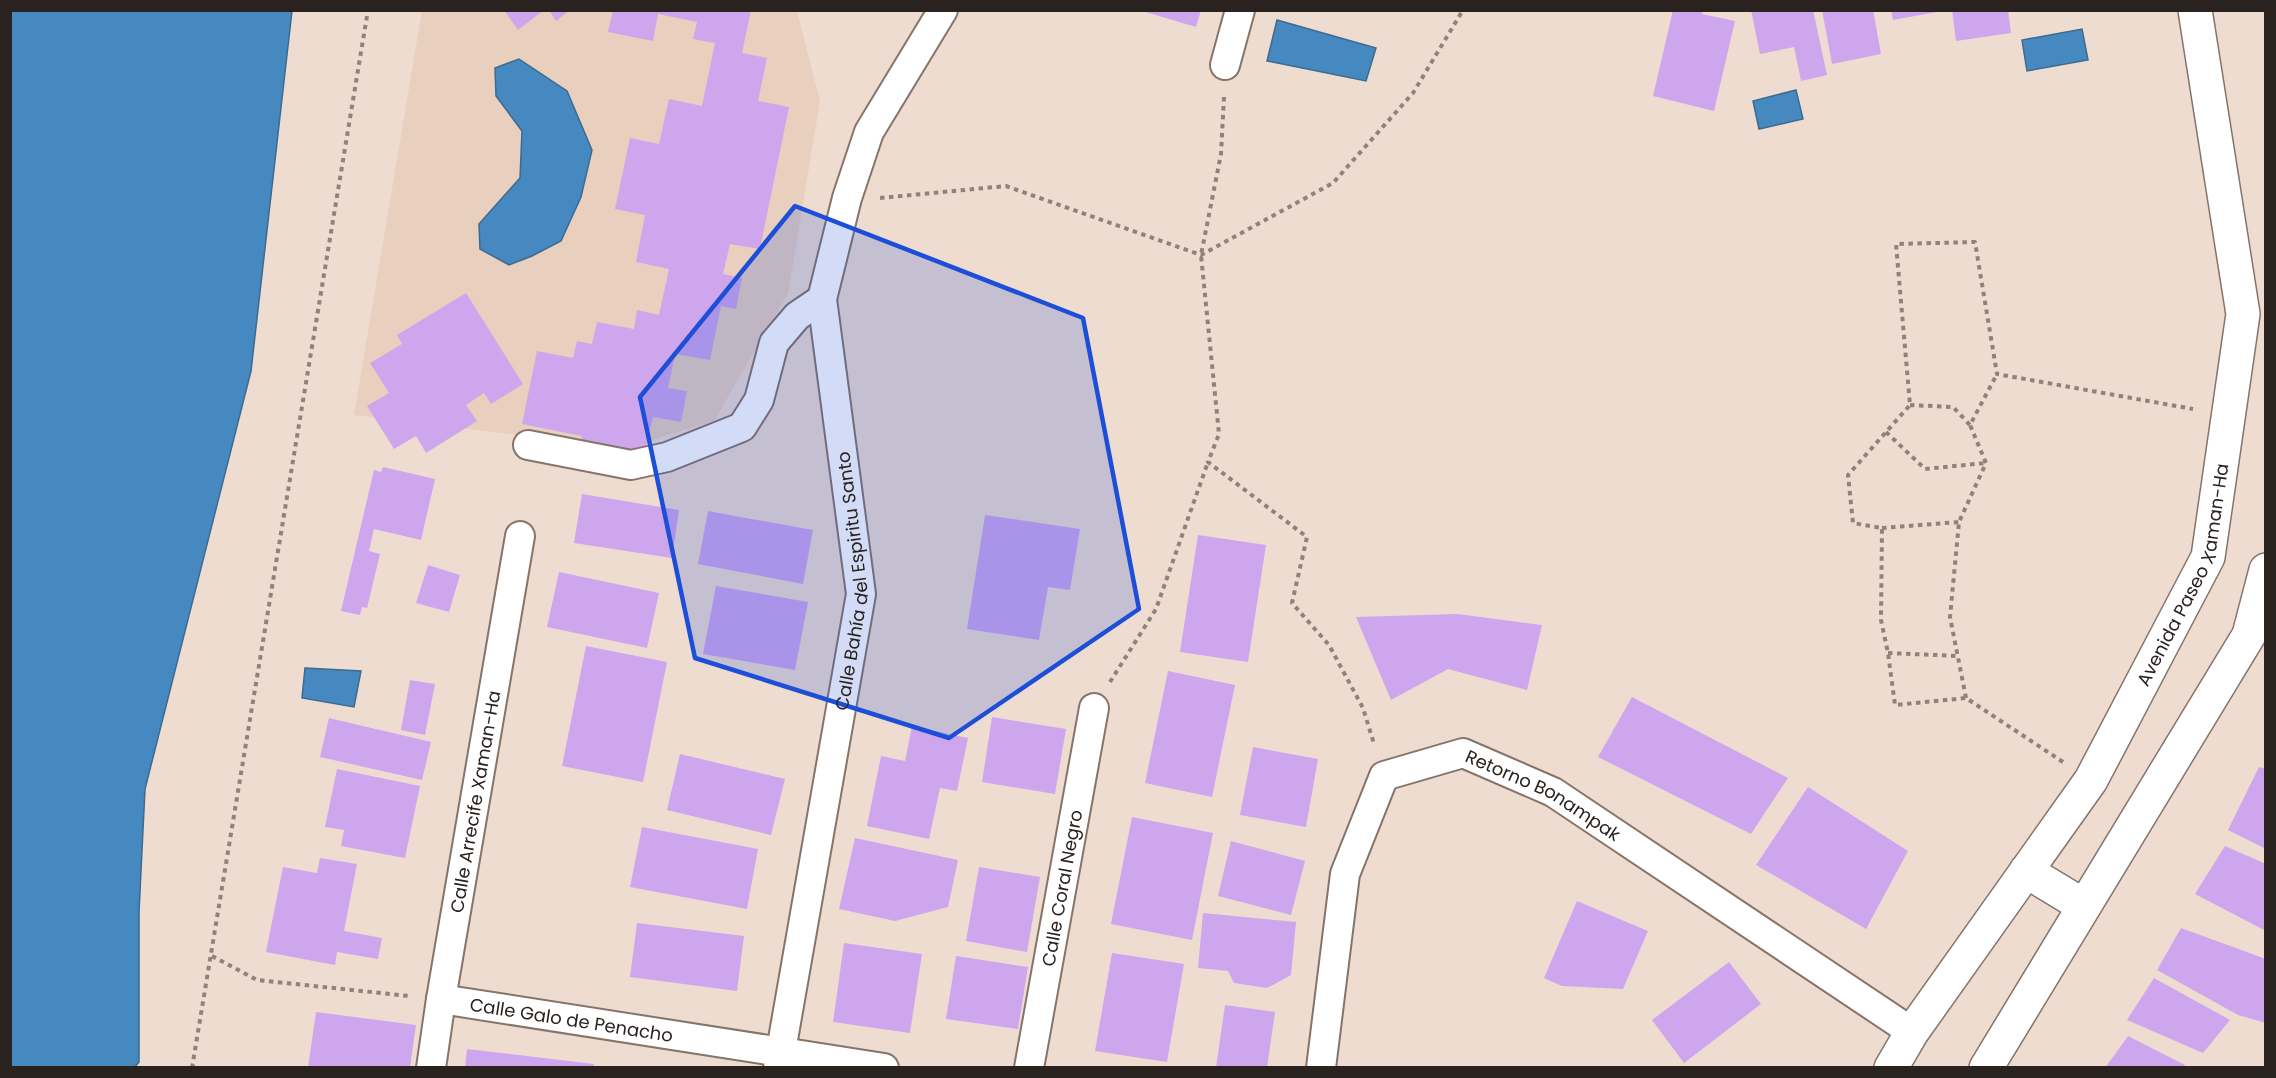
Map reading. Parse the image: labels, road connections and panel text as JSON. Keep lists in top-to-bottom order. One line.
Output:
{"streets":{"main road":["Avenida Paseo Xaman-Ha"],"street":["Calle Bahía del Espiritu Santo","Retorno Bonampak","Calle Arrecife Xaman-Ha","Calle Coral Negro","Calle Galo de Penacho"]},"crossings":[["Avenida Paseo Xaman-Ha","Retorno Bonampak"],["Calle Bahía del Espiritu Santo","Calle Galo de Penacho"],["Calle Arrecife Xaman-Ha","Calle Galo de Penacho"]]}
